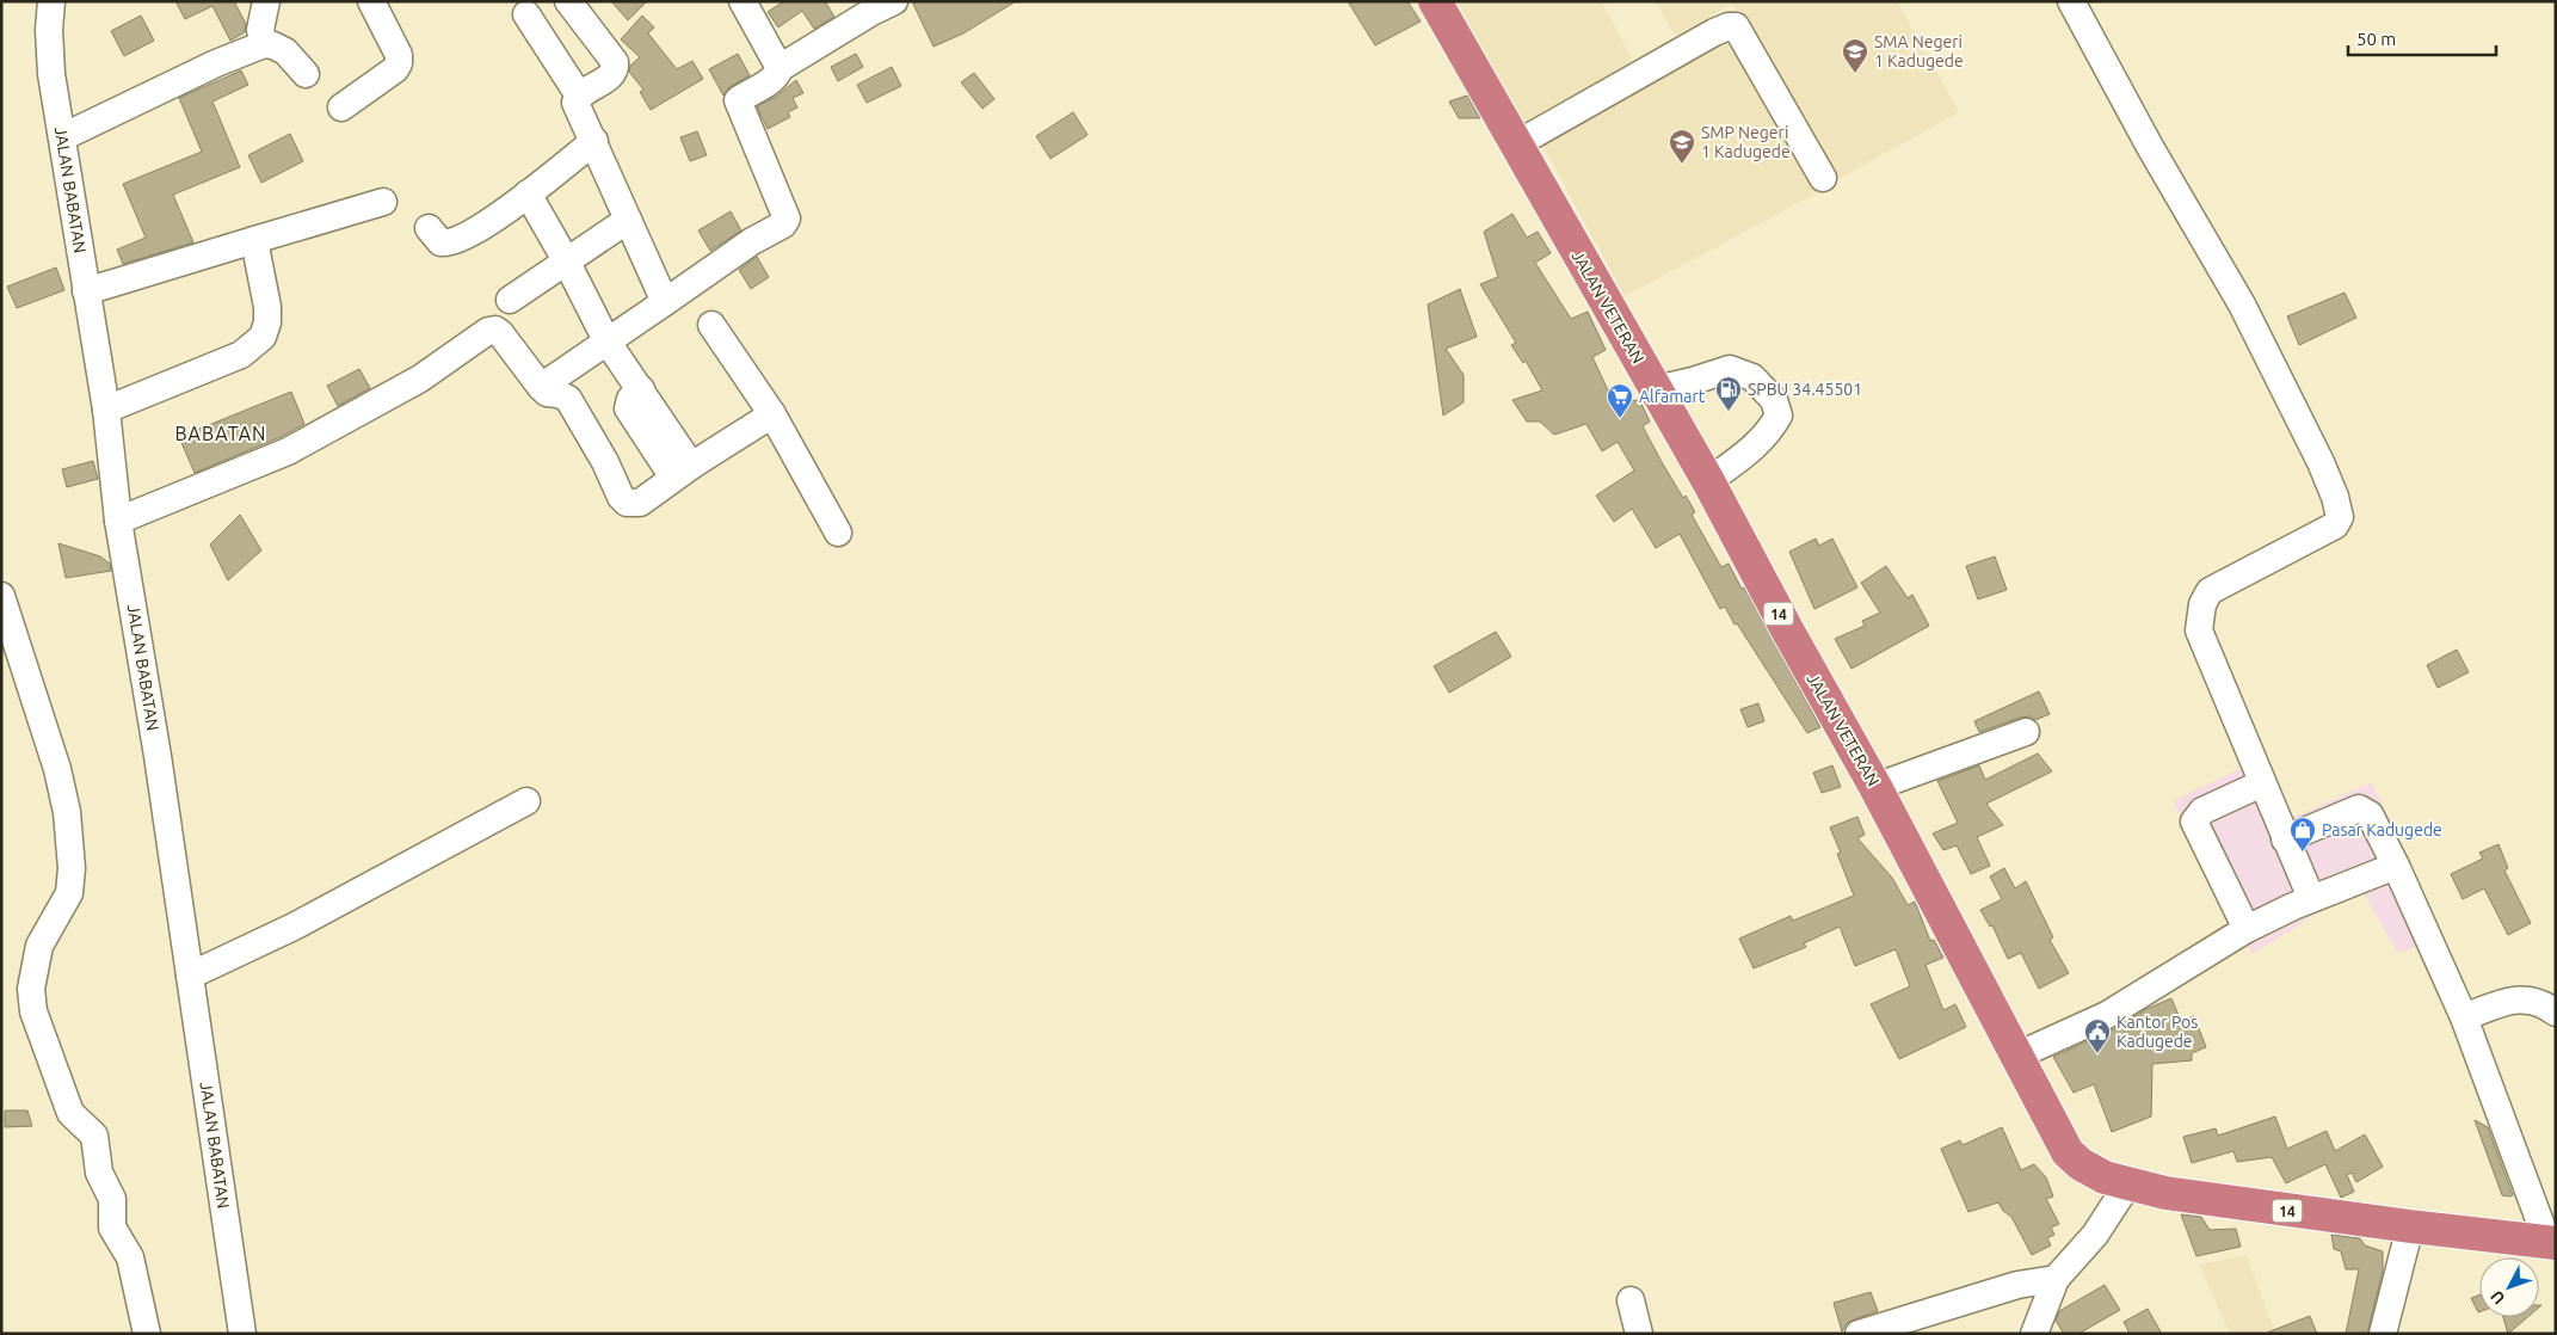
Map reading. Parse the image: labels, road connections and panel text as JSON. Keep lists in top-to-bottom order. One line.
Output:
{"streets":{"highway":["JALAN VETERAN","14"],"street":["JALAN BABATAN"]},"crossings":[["JALAN VETERAN","14"]],"districts":["BABATAN"],"places":{"school or university":["SMA Negeri 1 Kadugede","SMP Negeri 1 Kadugede"],"fuel station":["SPBU 34.45501"],"supermarket":["Alfamart"],"shop":["Pasar Kadugede"],"public building":["Kantor Pos Kadugede"]},"scale_bar":"50 m","north":"bottom left"}
